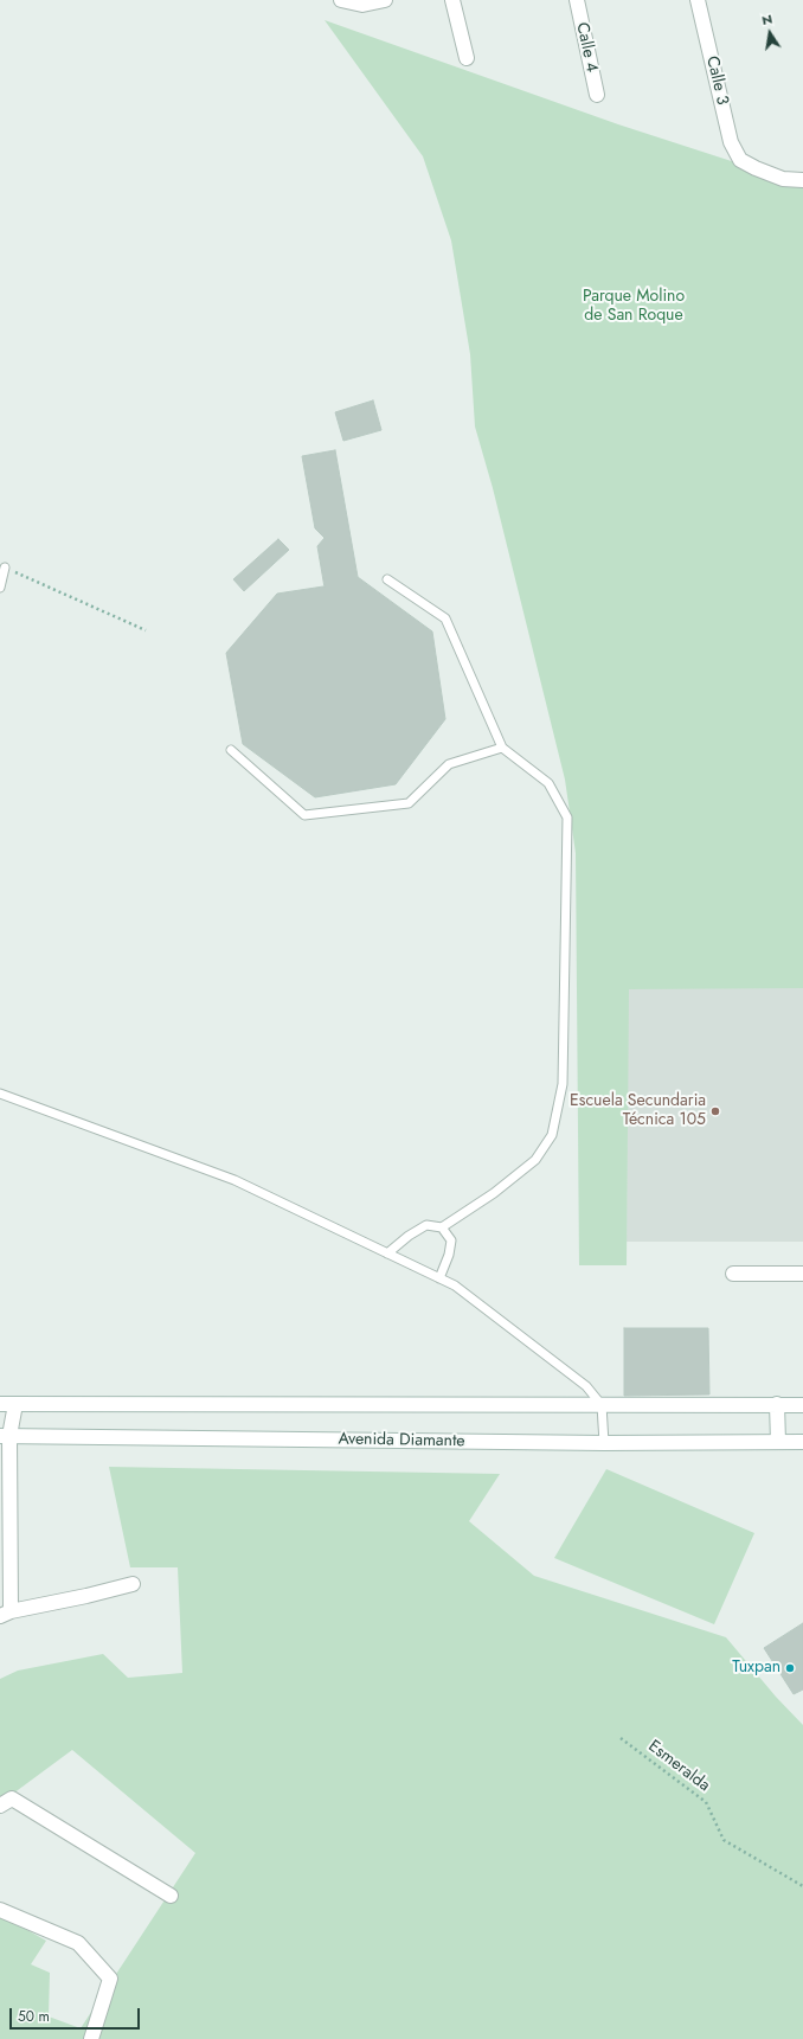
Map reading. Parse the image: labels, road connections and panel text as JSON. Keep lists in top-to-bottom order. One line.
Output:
{"streets":{"main road":["Calle 4","Calle 3","Avenida Diamante"],"path":["Esmeralda"]},"parks":["Parque Molino de San Roque"],"places":["Escuela Secundaria Técnica 105","Tuxpan"],"scale_bar":"50 m","north":"top"}
